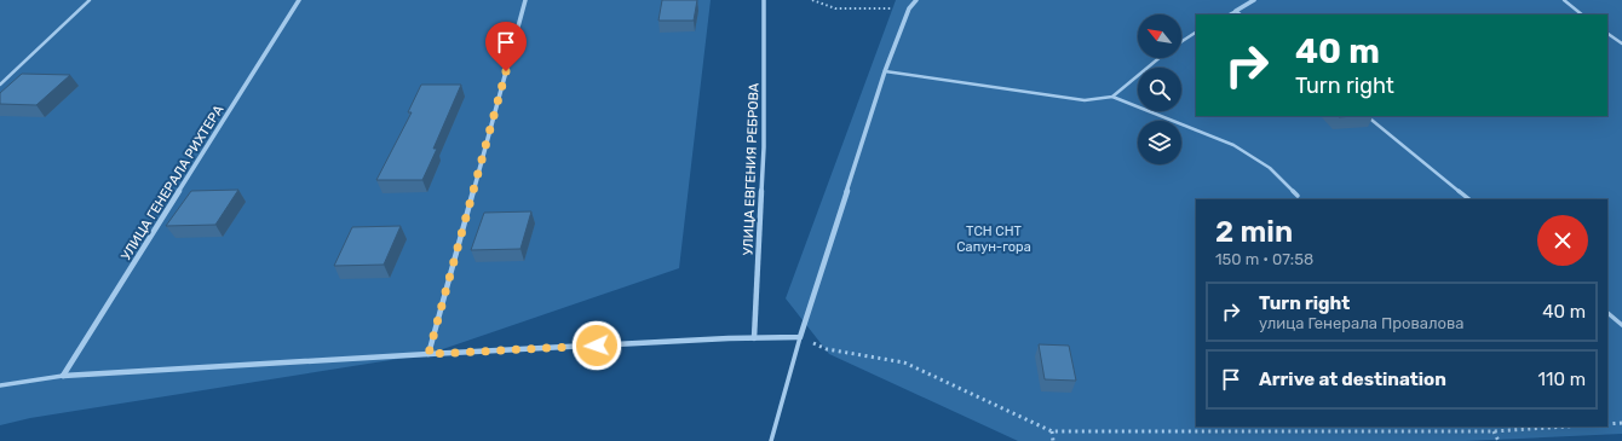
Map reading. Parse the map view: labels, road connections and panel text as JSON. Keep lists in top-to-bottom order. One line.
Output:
{"streets":{"street":["УЛИЦА ЕВГЕНИЯ РЕБРОВА","УЛИЦА ГЕНЕРАЛА РИХТЕРА"]},"parks":["ТСН СНТ Сапун-гора"],"north":"top left","page":{"turn":["40 m","Turn right"],"heading":["2 min","150 m · 07:58"],"list":[{"name":"Turn right","note":"улица Генерала Провалова","value":"40 m"},{"name":"Arrive at destination","value":"110 m"}]}}
